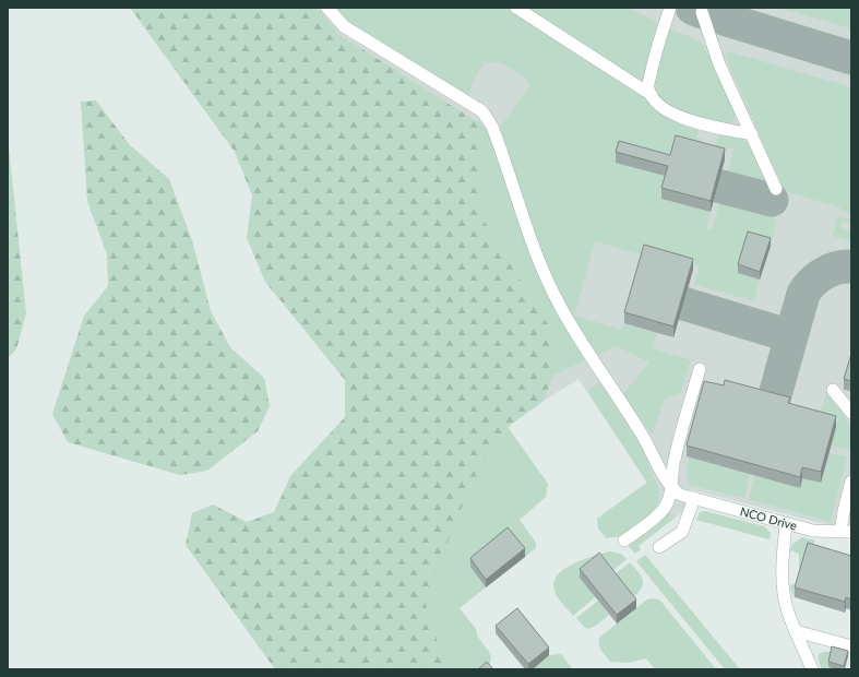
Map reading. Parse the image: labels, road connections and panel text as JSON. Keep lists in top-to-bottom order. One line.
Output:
{"streets":{"lane":["NCO Drive"]}}
